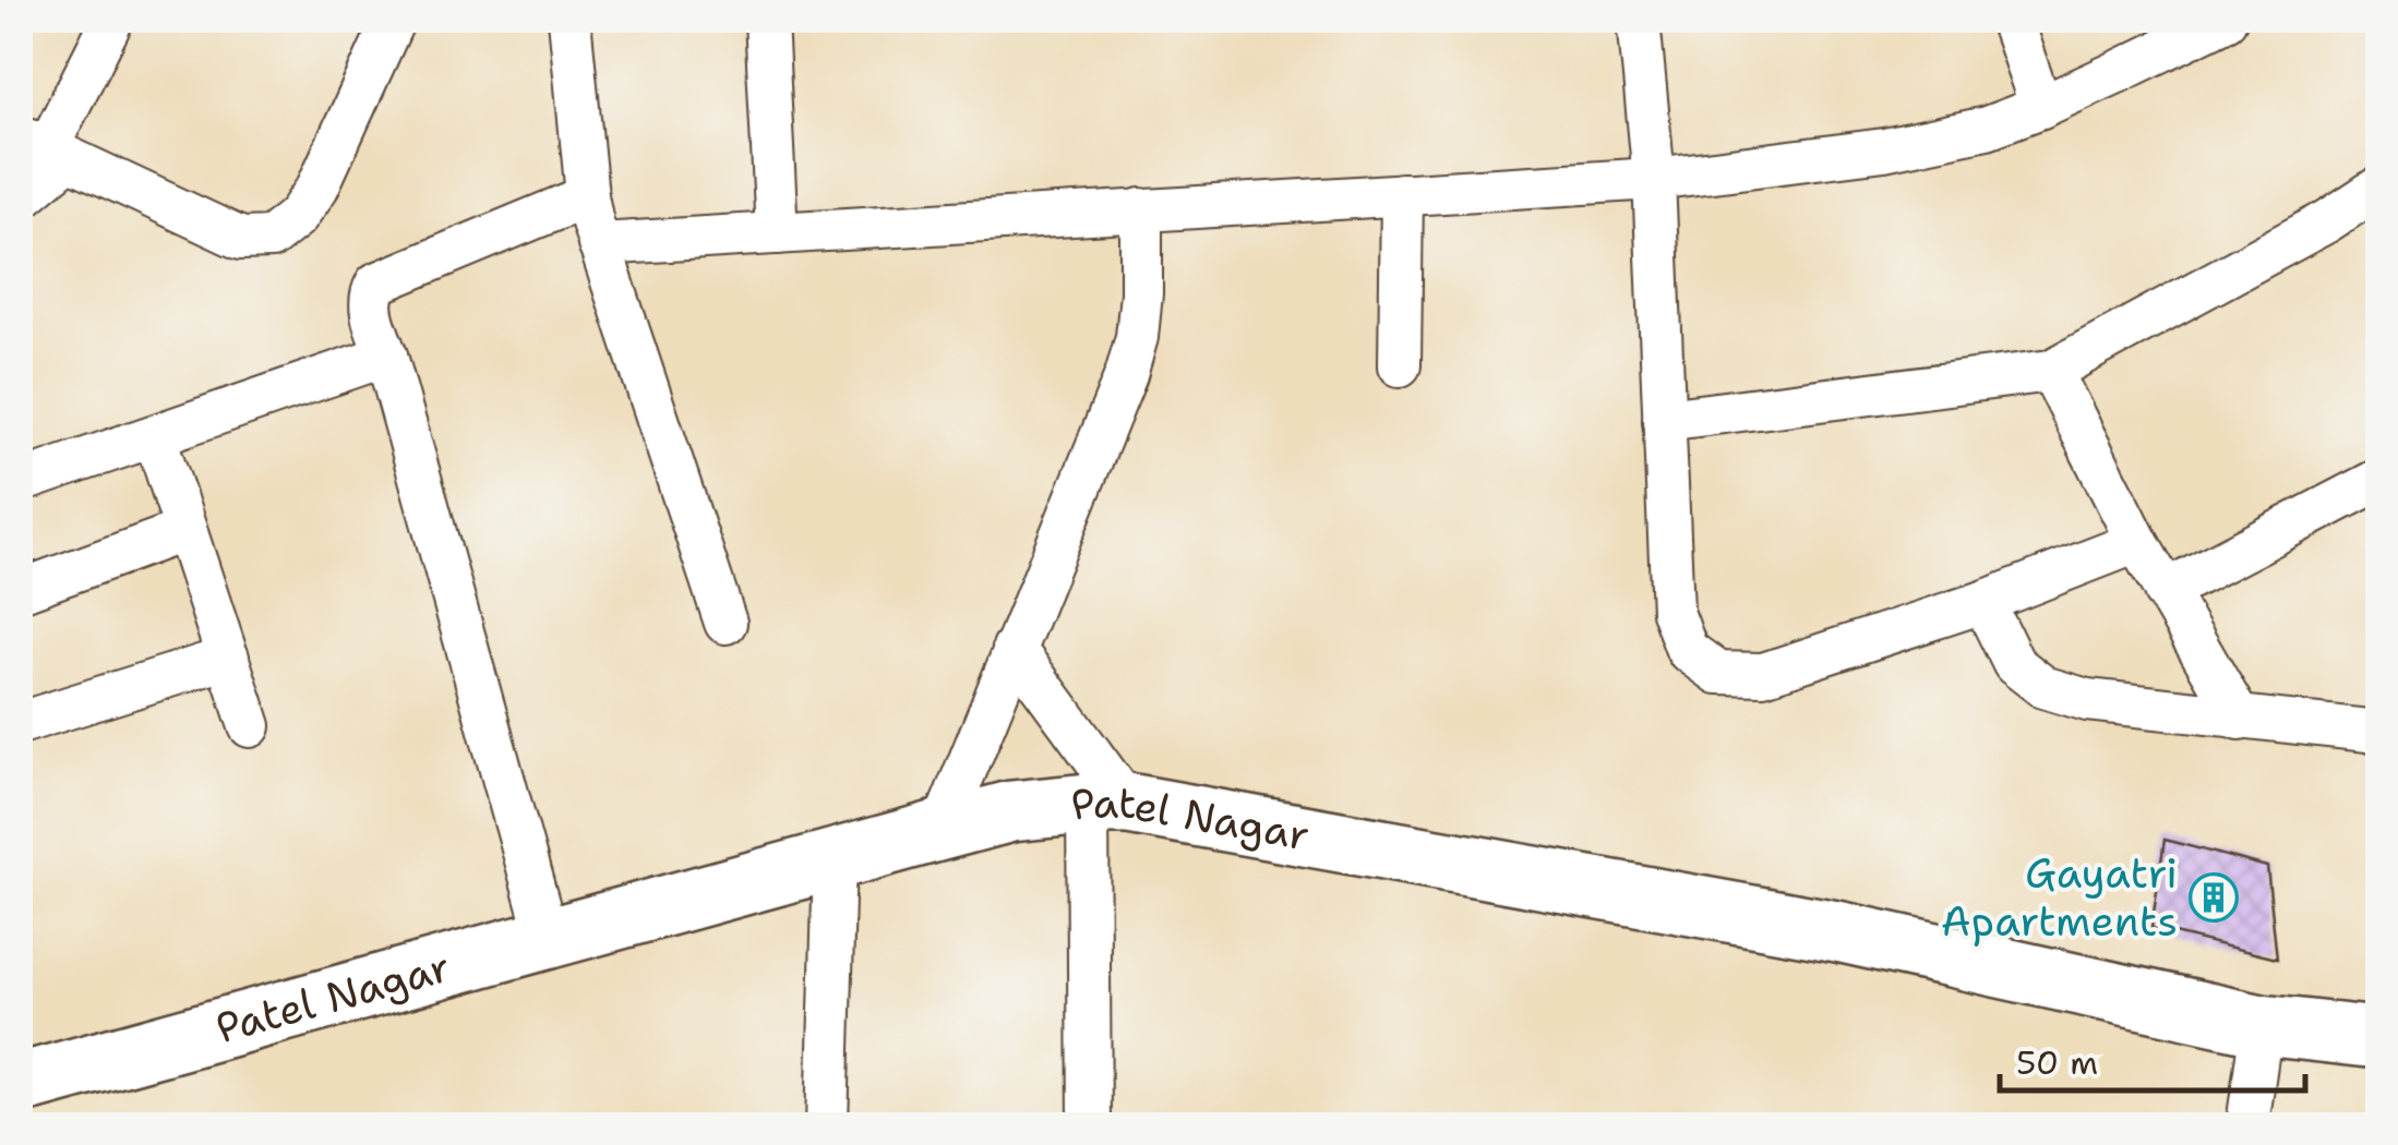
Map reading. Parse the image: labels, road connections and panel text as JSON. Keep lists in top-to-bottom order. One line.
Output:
{"streets":{"street":["Patel Nagar"]},"places":{"building":["Gayatri Apartments"]},"scale_bar":"50 m"}
